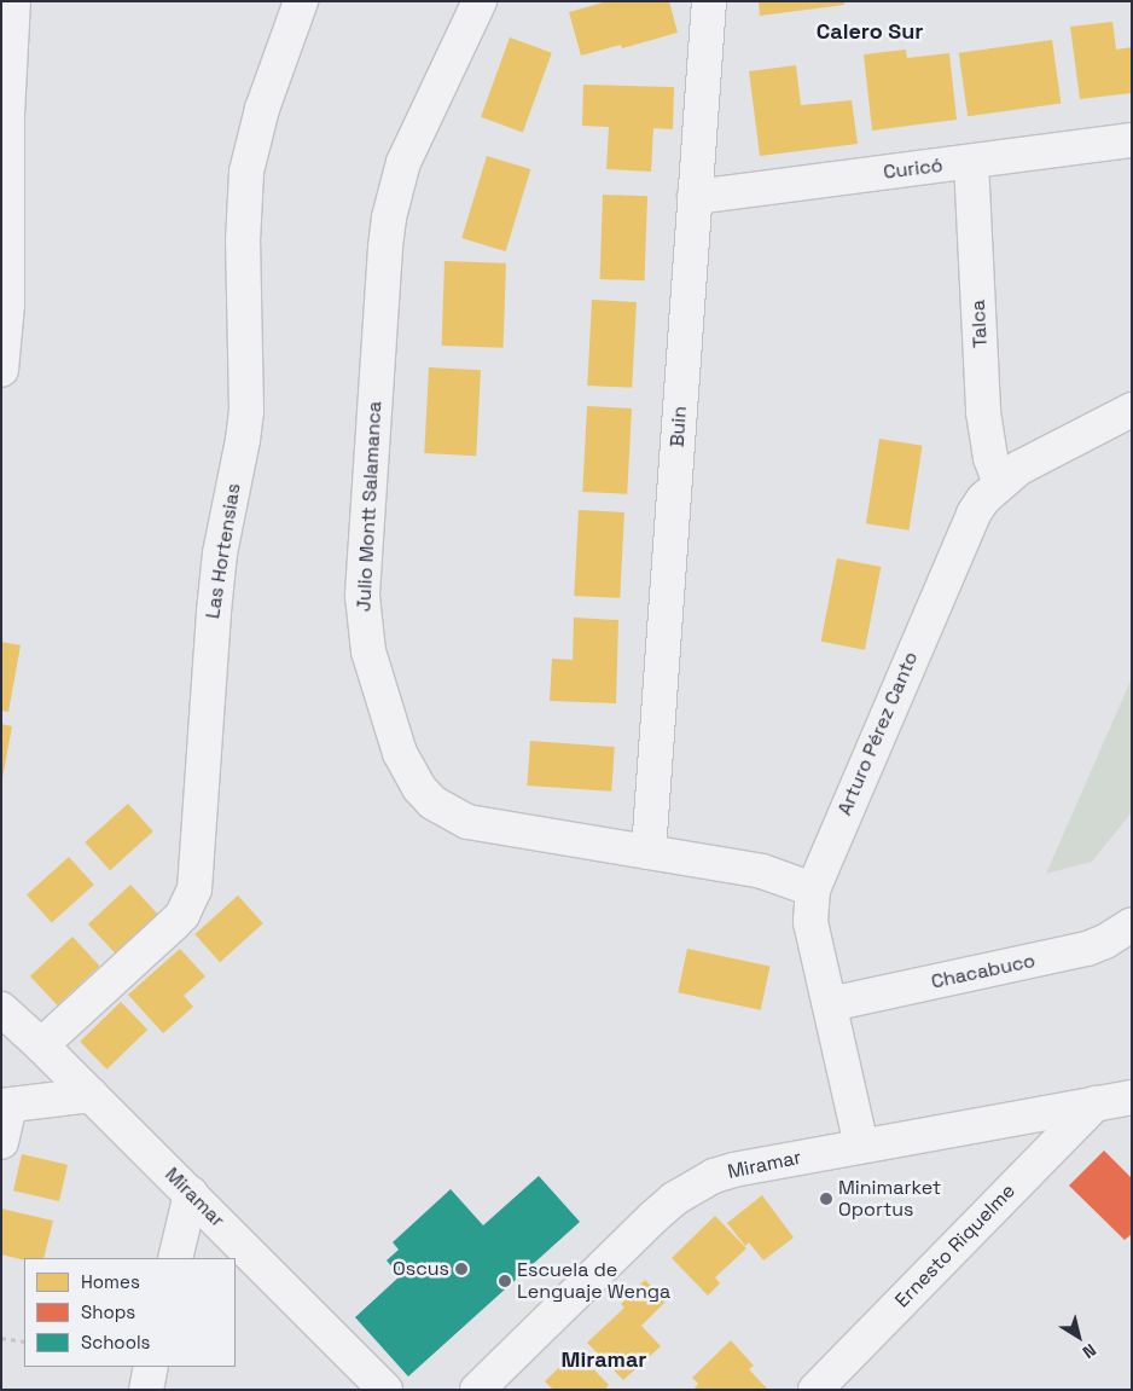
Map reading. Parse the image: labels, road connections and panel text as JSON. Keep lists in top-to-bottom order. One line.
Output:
{"streets":{"street":["Curicó","Talca","Buin","Julio Montt Salamanca","Las Hortensias","Arturo Pérez Canto","Chacabuco","Miramar","Ernesto Riquelme"]},"crossings":[["Curicó","Talca"],["Curicó","Buin"],["Talca","Arturo Pérez Canto"],["Buin","Julio Montt Salamanca"],["Julio Montt Salamanca","Arturo Pérez Canto"],["Las Hortensias","Miramar"],["Arturo Pérez Canto","Chacabuco"],["Arturo Pérez Canto","Miramar"],["Miramar","Ernesto Riquelme"]],"districts":["Calero Sur","Miramar"],"places":["Minimarket Oportus","Oscus","Escuela de Lenguaje Wenga"],"legend":["Homes","Shops","Schools"],"north":"bottom right"}
